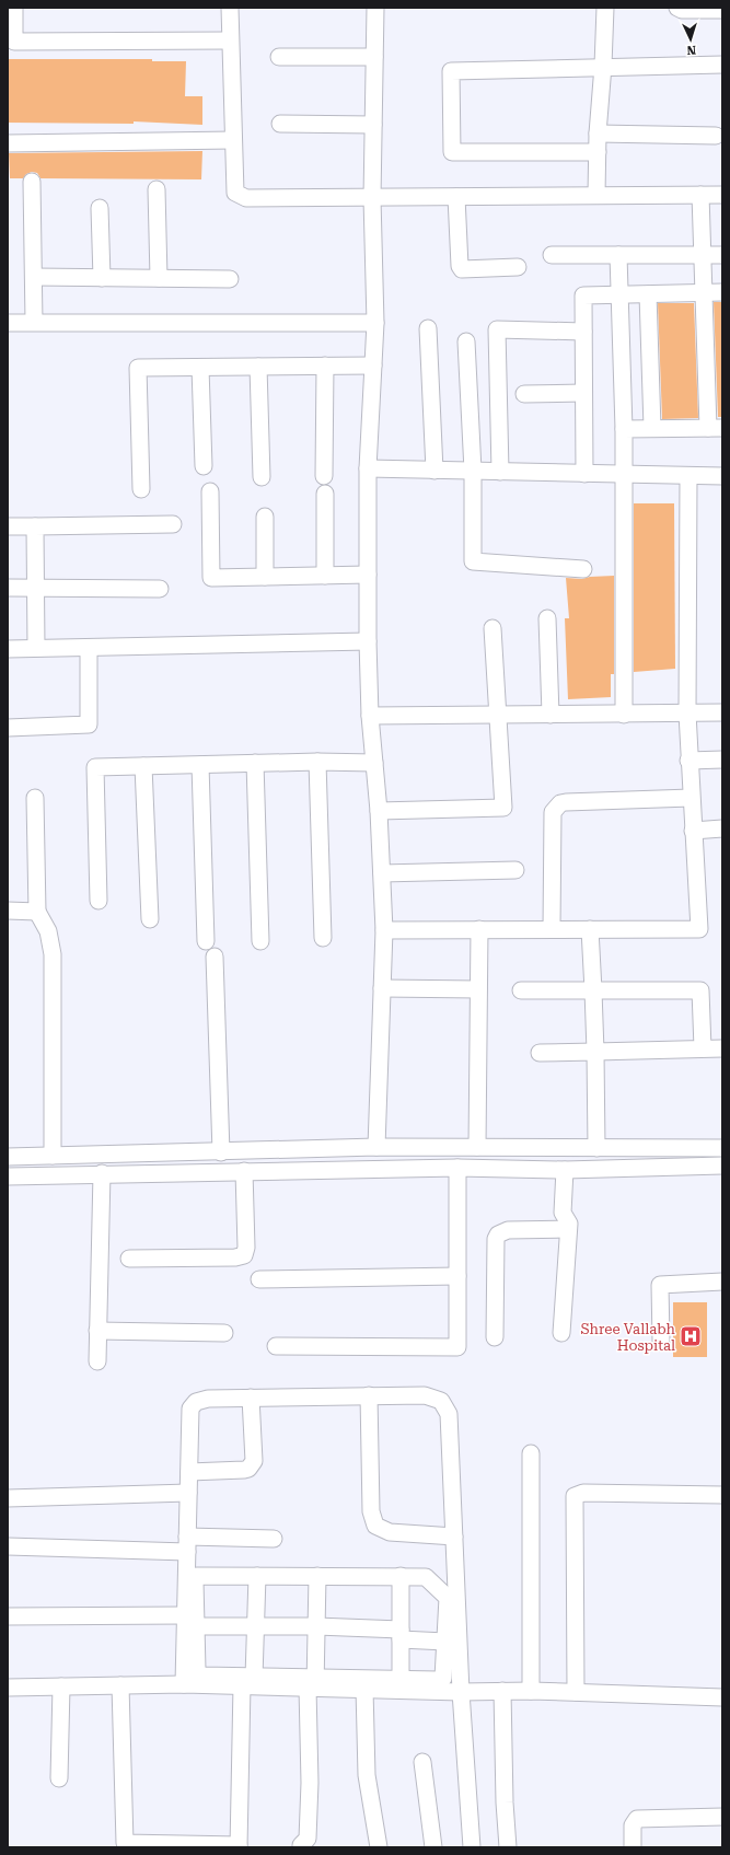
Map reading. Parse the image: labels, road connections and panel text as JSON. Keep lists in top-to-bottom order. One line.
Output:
{"places":{"hospital":["Shree Vallabh Hospital"]},"north":"bottom"}
